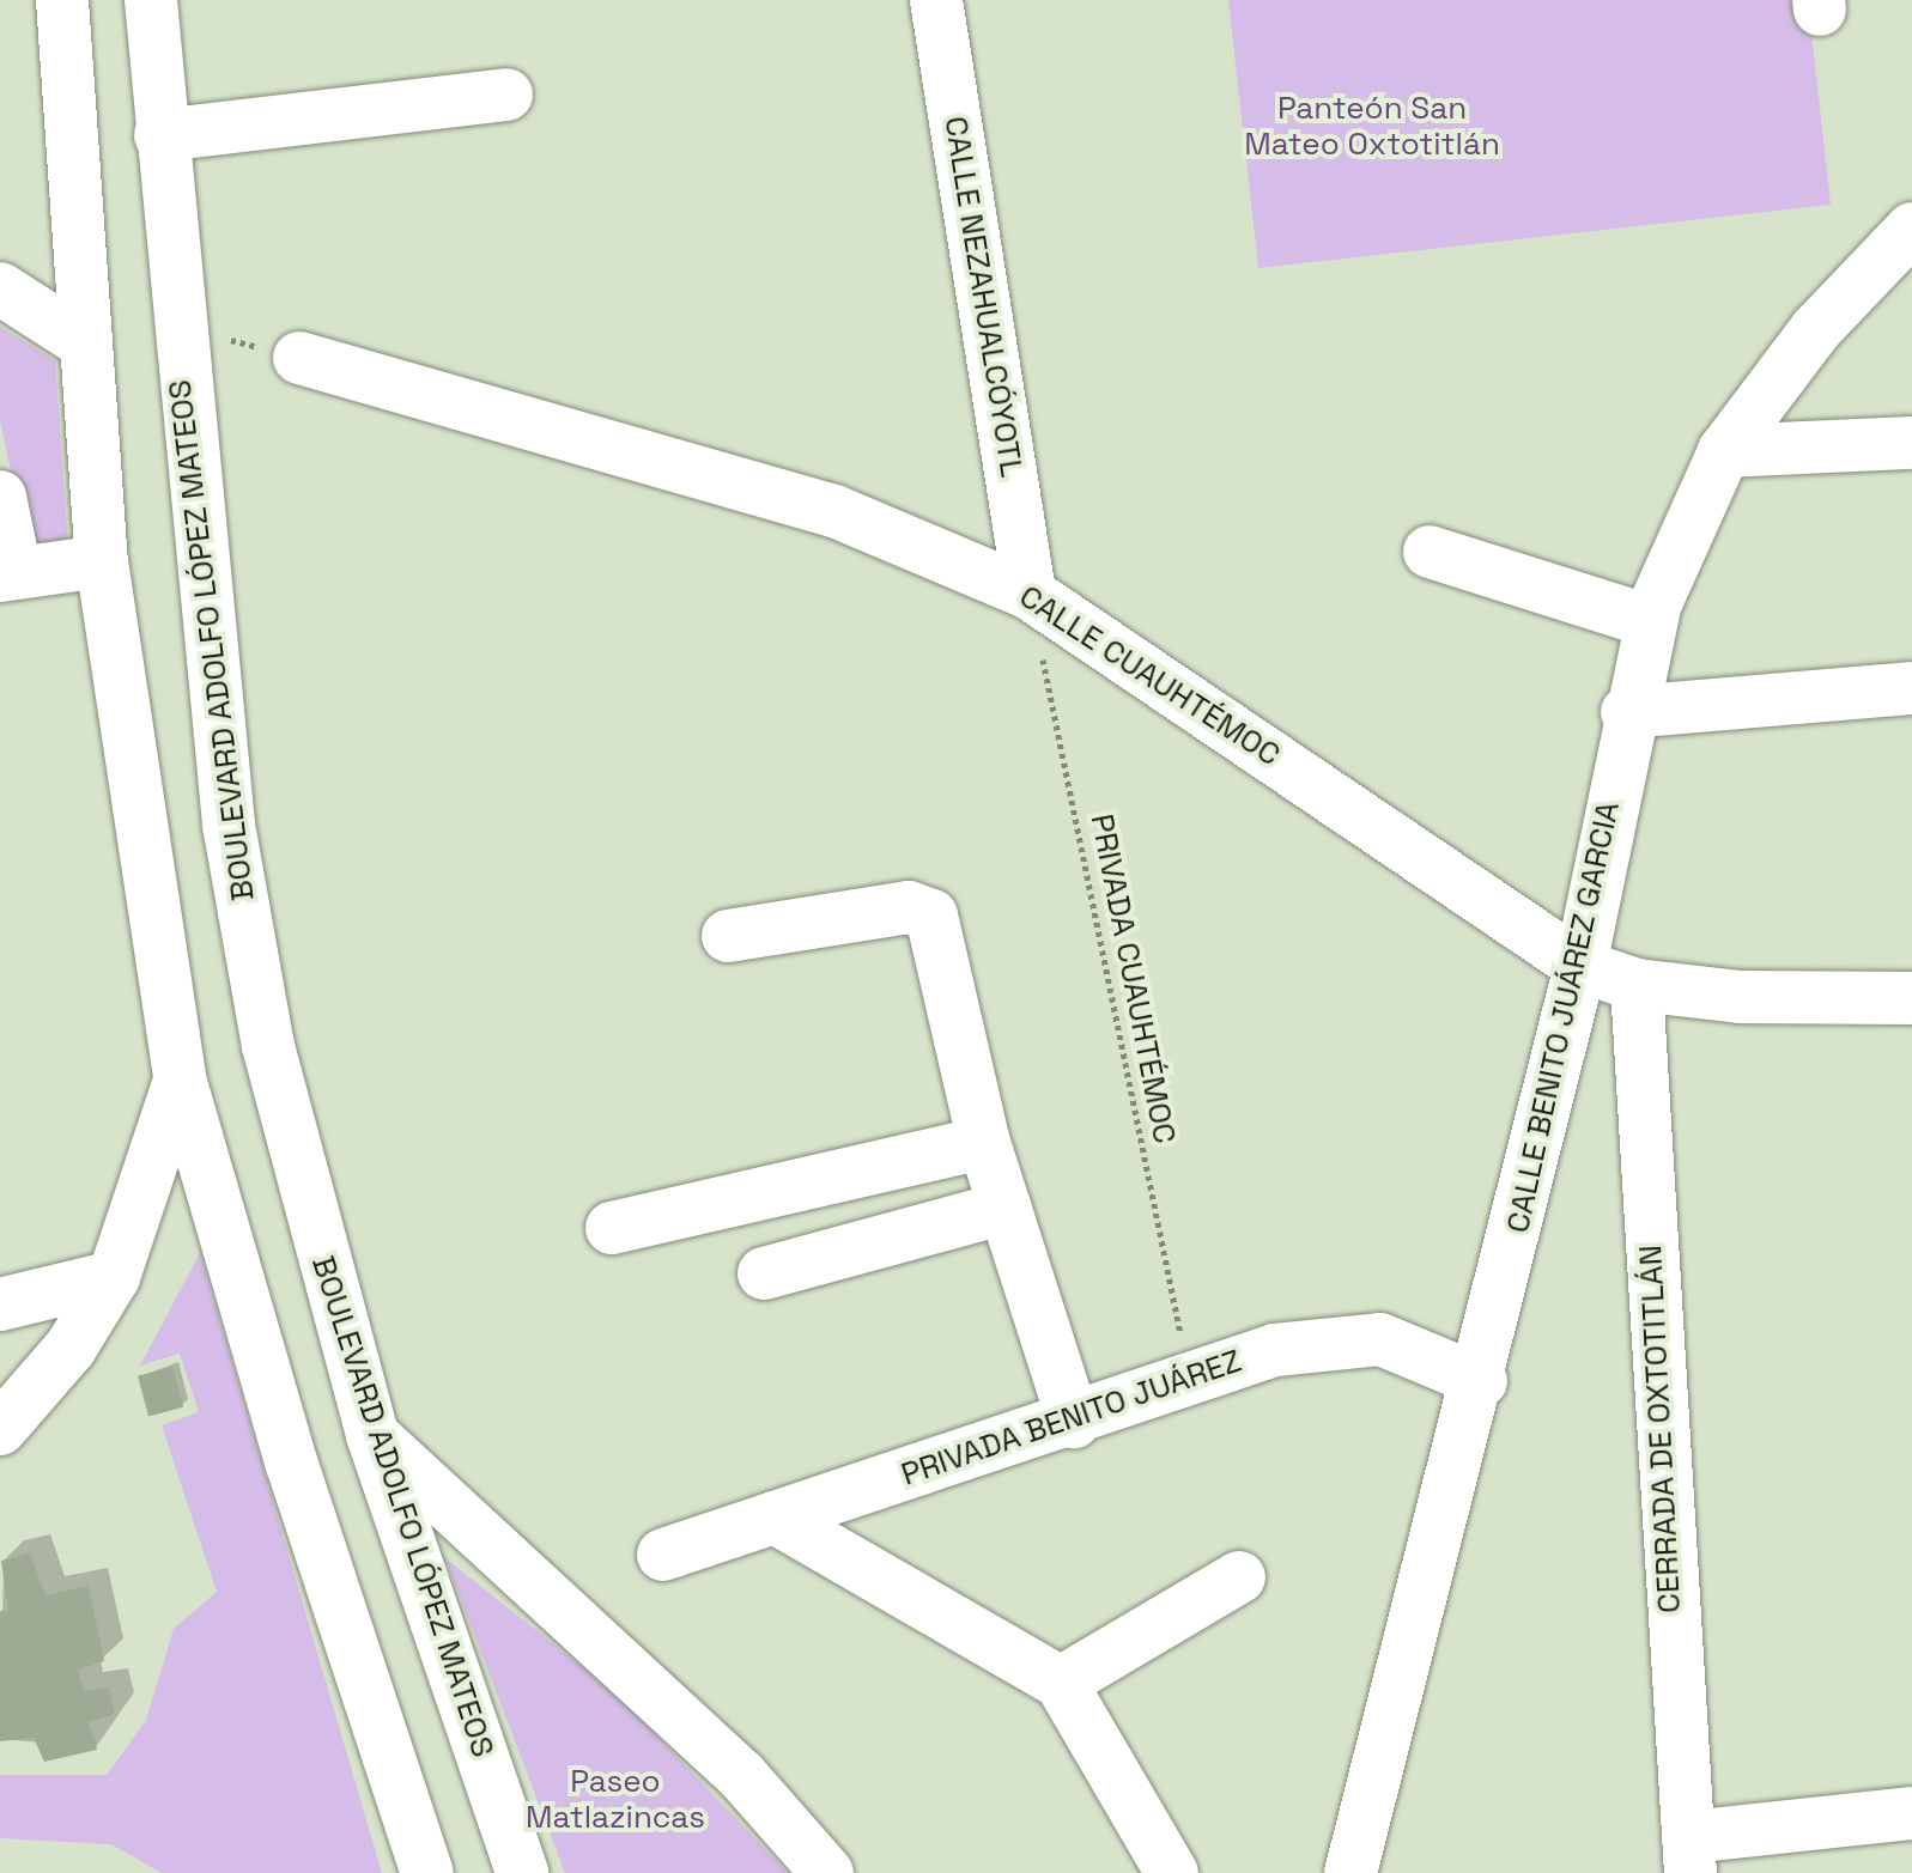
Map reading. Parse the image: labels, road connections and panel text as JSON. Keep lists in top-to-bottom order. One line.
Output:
{"streets":{"main road":["CALLE NEZAHUALCÓYOTL","BOULEVARD ADOLFO LÓPEZ MATEOS","CALLE CUAUHTÉMOC","CALLE BENITO JUÁREZ GARCIA","PRIVADA BENITO JUÁREZ","CERRADA DE OXTOTITLÁN"],"path":["PRIVADA CUAUHTÉMOC"]},"crossings":[["CALLE NEZAHUALCÓYOTL","CALLE CUAUHTÉMOC"],["CALLE NEZAHUALCÓYOTL","PRIVADA CUAUHTÉMOC"],["CALLE CUAUHTÉMOC","PRIVADA CUAUHTÉMOC"],["CALLE CUAUHTÉMOC","CALLE BENITO JUÁREZ GARCIA"],["CALLE CUAUHTÉMOC","CERRADA DE OXTOTITLÁN"],["PRIVADA CUAUHTÉMOC","PRIVADA BENITO JUÁREZ"],["CALLE BENITO JUÁREZ GARCIA","PRIVADA BENITO JUÁREZ"]],"parks":["Panteón San Mateo Oxtotitlán","Paseo Matlazincas"]}
